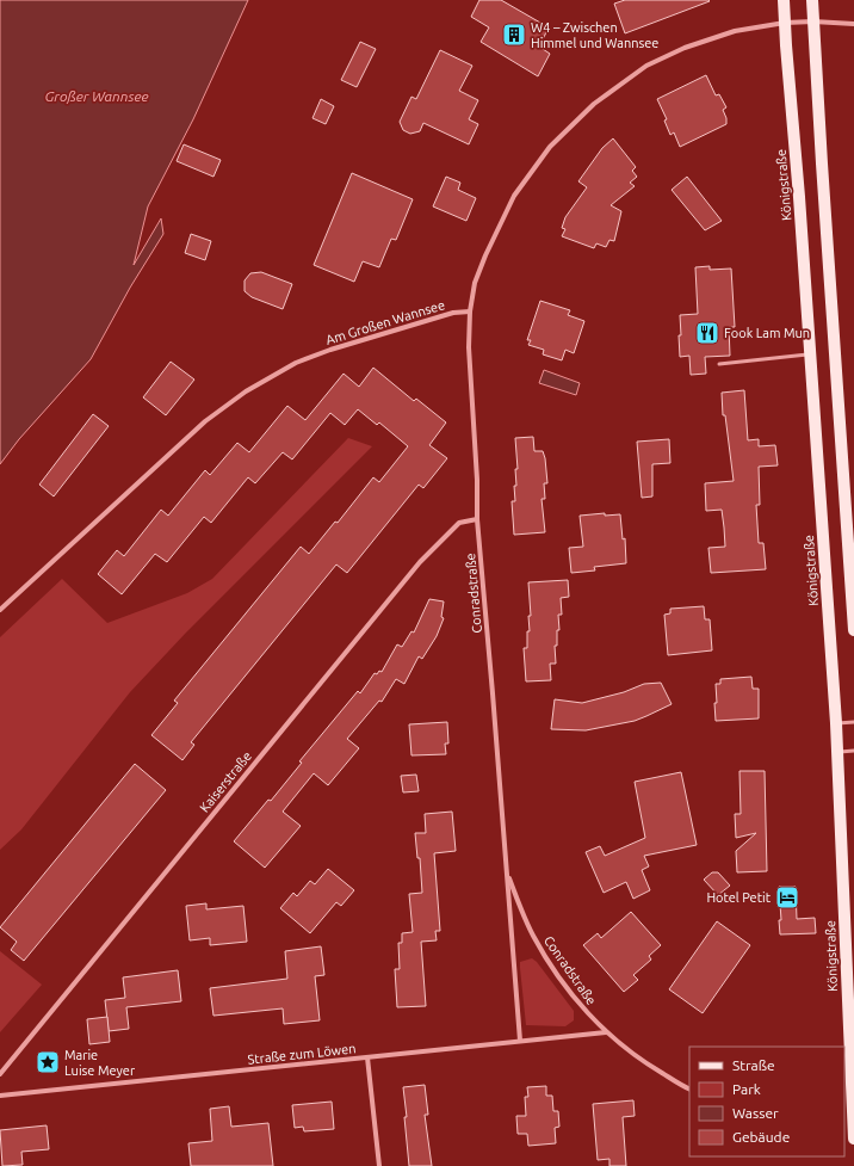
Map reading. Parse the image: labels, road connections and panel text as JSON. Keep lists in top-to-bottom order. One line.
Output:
{"streets":{"main road":["Königstraße"],"street":["Am Großen Wannsee","Conradstraße","Kaiserstraße","Straße zum Löwen"]},"crossings":[["Am Großen Wannsee","Conradstraße"],["Conradstraße","Kaiserstraße"],["Conradstraße","Straße zum Löwen"]],"water":["Großer Wannsee"],"places":{"building":["W4 – Zwischen Himmel und Wannsee"],"restaurant":["Fook Lam Mun"],"hotel":["Hotel Petit"],"place":["Marie Luise Meyer"]},"legend":["Straße","Park","Wasser","Gebäude"]}
